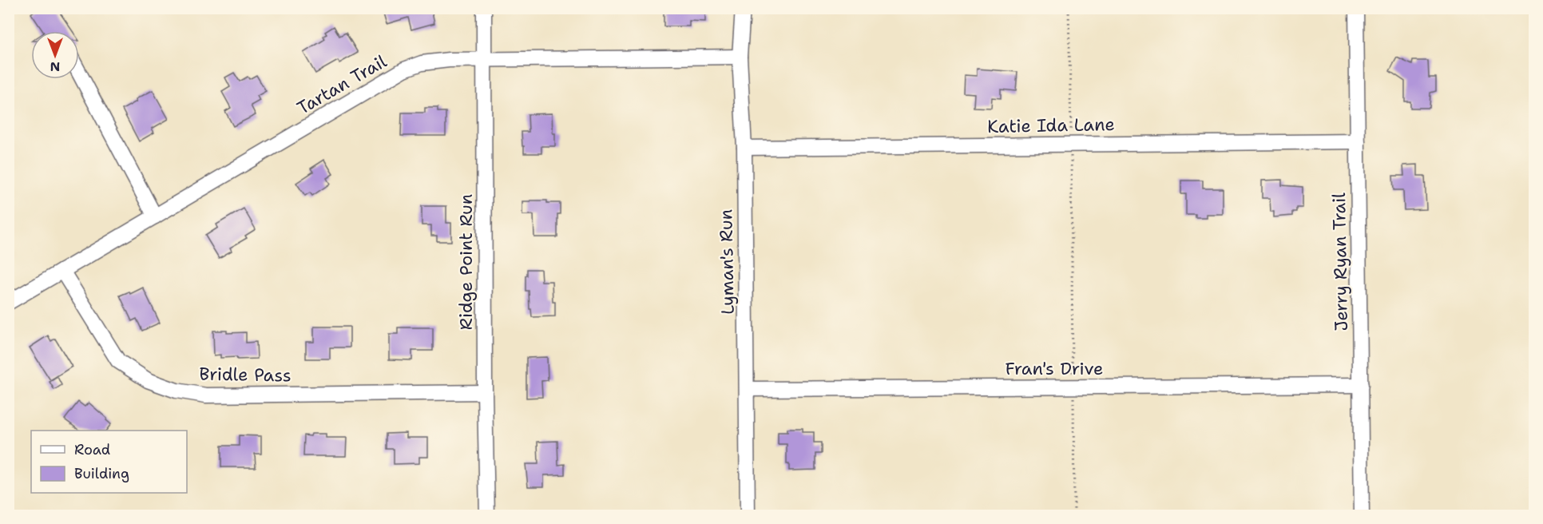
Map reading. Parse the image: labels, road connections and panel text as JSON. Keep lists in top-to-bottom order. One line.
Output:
{"streets":{"street":["Tartan Trail","Katie Ida Lane","Ridge Point Run","Lyman's Run","Jerry Ryan Trail","Fran's Drive","Bridle Pass"]},"crossings":[["Tartan Trail","Ridge Point Run"],["Tartan Trail","Lyman's Run"],["Tartan Trail","Bridle Pass"],["Katie Ida Lane","Lyman's Run"],["Katie Ida Lane","Jerry Ryan Trail"],["Ridge Point Run","Bridle Pass"],["Lyman's Run","Fran's Drive"],["Jerry Ryan Trail","Fran's Drive"]],"legend":["Road","Building"],"north":"bottom"}
